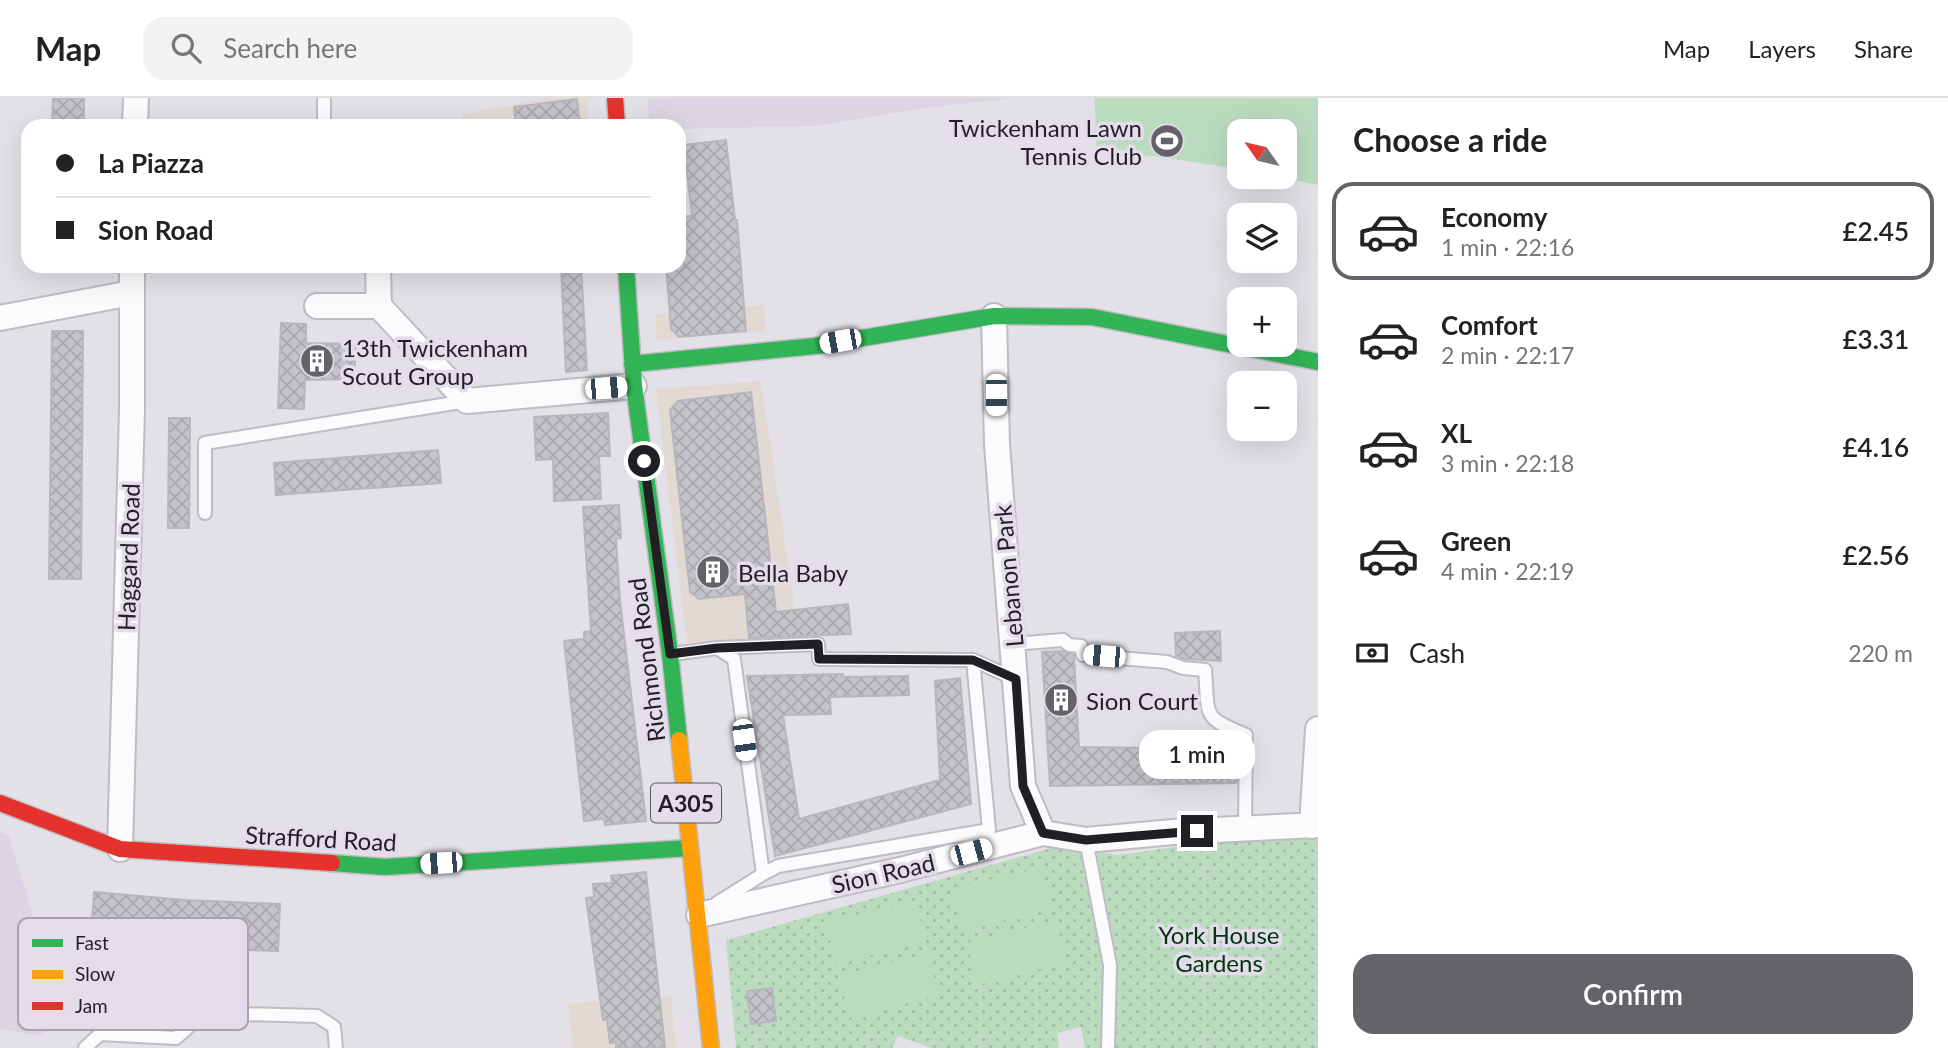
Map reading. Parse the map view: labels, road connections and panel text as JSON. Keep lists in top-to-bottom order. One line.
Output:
{"streets":{"street":["Haggard Road","Lebanon Park","Richmond Road","A305","Strafford Road","Sion Road"]},"crossings":[["Haggard Road","Strafford Road"],["Lebanon Park","Sion Road"],["Richmond Road","Strafford Road"],["Richmond Road","Sion Road"]],"parks":["York House Gardens"],"places":{"sports":["Twickenham Lawn Tennis Club"],"building":["13th Twickenham Scout Group","Bella Baby","Sion Court"]},"legend":["Fast","Slow","Jam"],"north":"top left","page":{"header":"Map","search":"Search here","nav":["Map","Layers","Share"],"heading":"Choose a ride","map_buttons":["+","−"],"banner":["La Piazza","Sion Road"],"list":[{"name":"Economy","note":"1 min · 22:16","value":"£2.45"},{"name":"Comfort","note":"2 min · 22:17","value":"£3.31"},{"name":"XL","note":"3 min · 22:18","value":"£4.16"},{"name":"Green","note":"4 min · 22:19","value":"£2.56"}],"pay":["Cash","220 m"],"bubble":"1 min","buttons":"Confirm"}}
